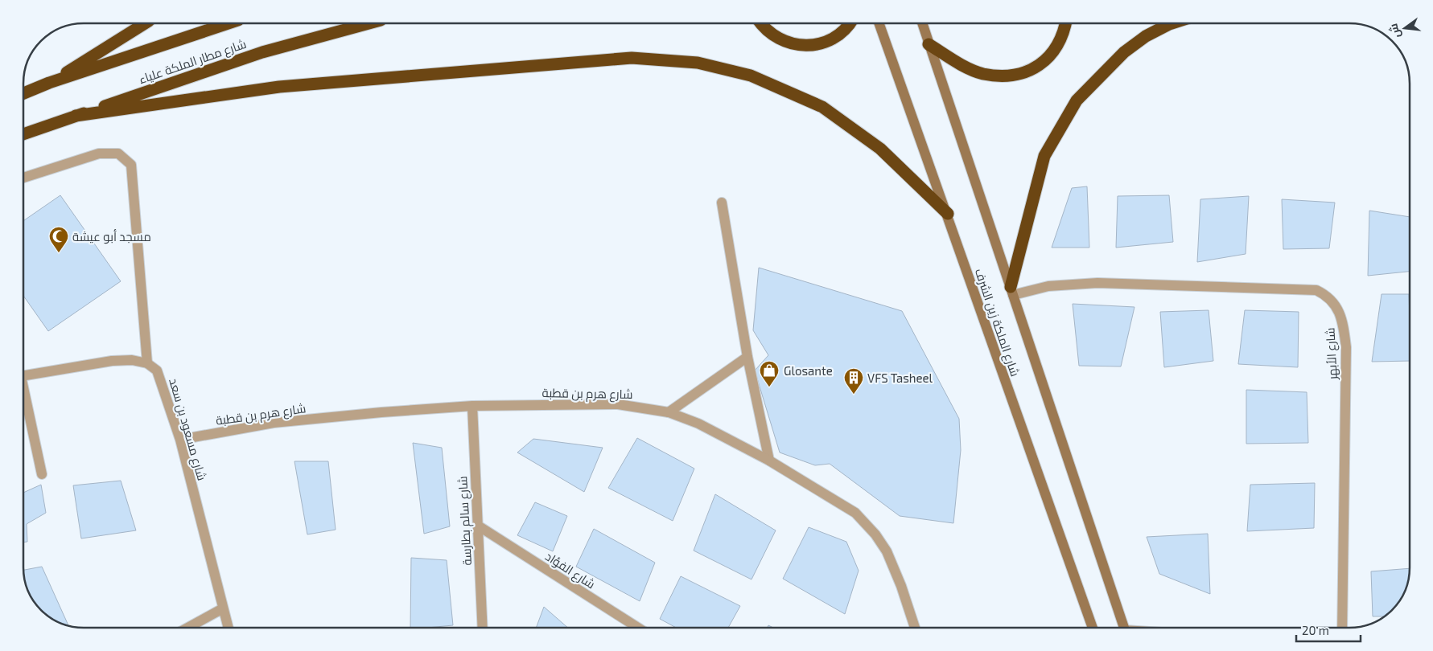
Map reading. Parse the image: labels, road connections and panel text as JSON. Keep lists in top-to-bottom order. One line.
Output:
{"streets":{"highway":["شارع مطار الملكة علياء"],"main road":["شارع الملكة زين الشرف"],"street":["شارع الأبهر","شارع هرم بن قطبة","شارع مسعود بن سعد","شارع سالم بطارسة","شارع الفؤاد"]},"crossings":[["شارع الملكة زين الشرف","شارع الأبهر"],["شارع هرم بن قطبة","شارع مسعود بن سعد"],["شارع هرم بن قطبة","شارع سالم بطارسة"],["شارع سالم بطارسة","شارع الفؤاد"]],"places":{"mosque":["مسجد أبو عيشة"],"shop":["Glosante"],"building":["VFS Tasheel"]},"scale_bar":"20 m","north":"left"}
